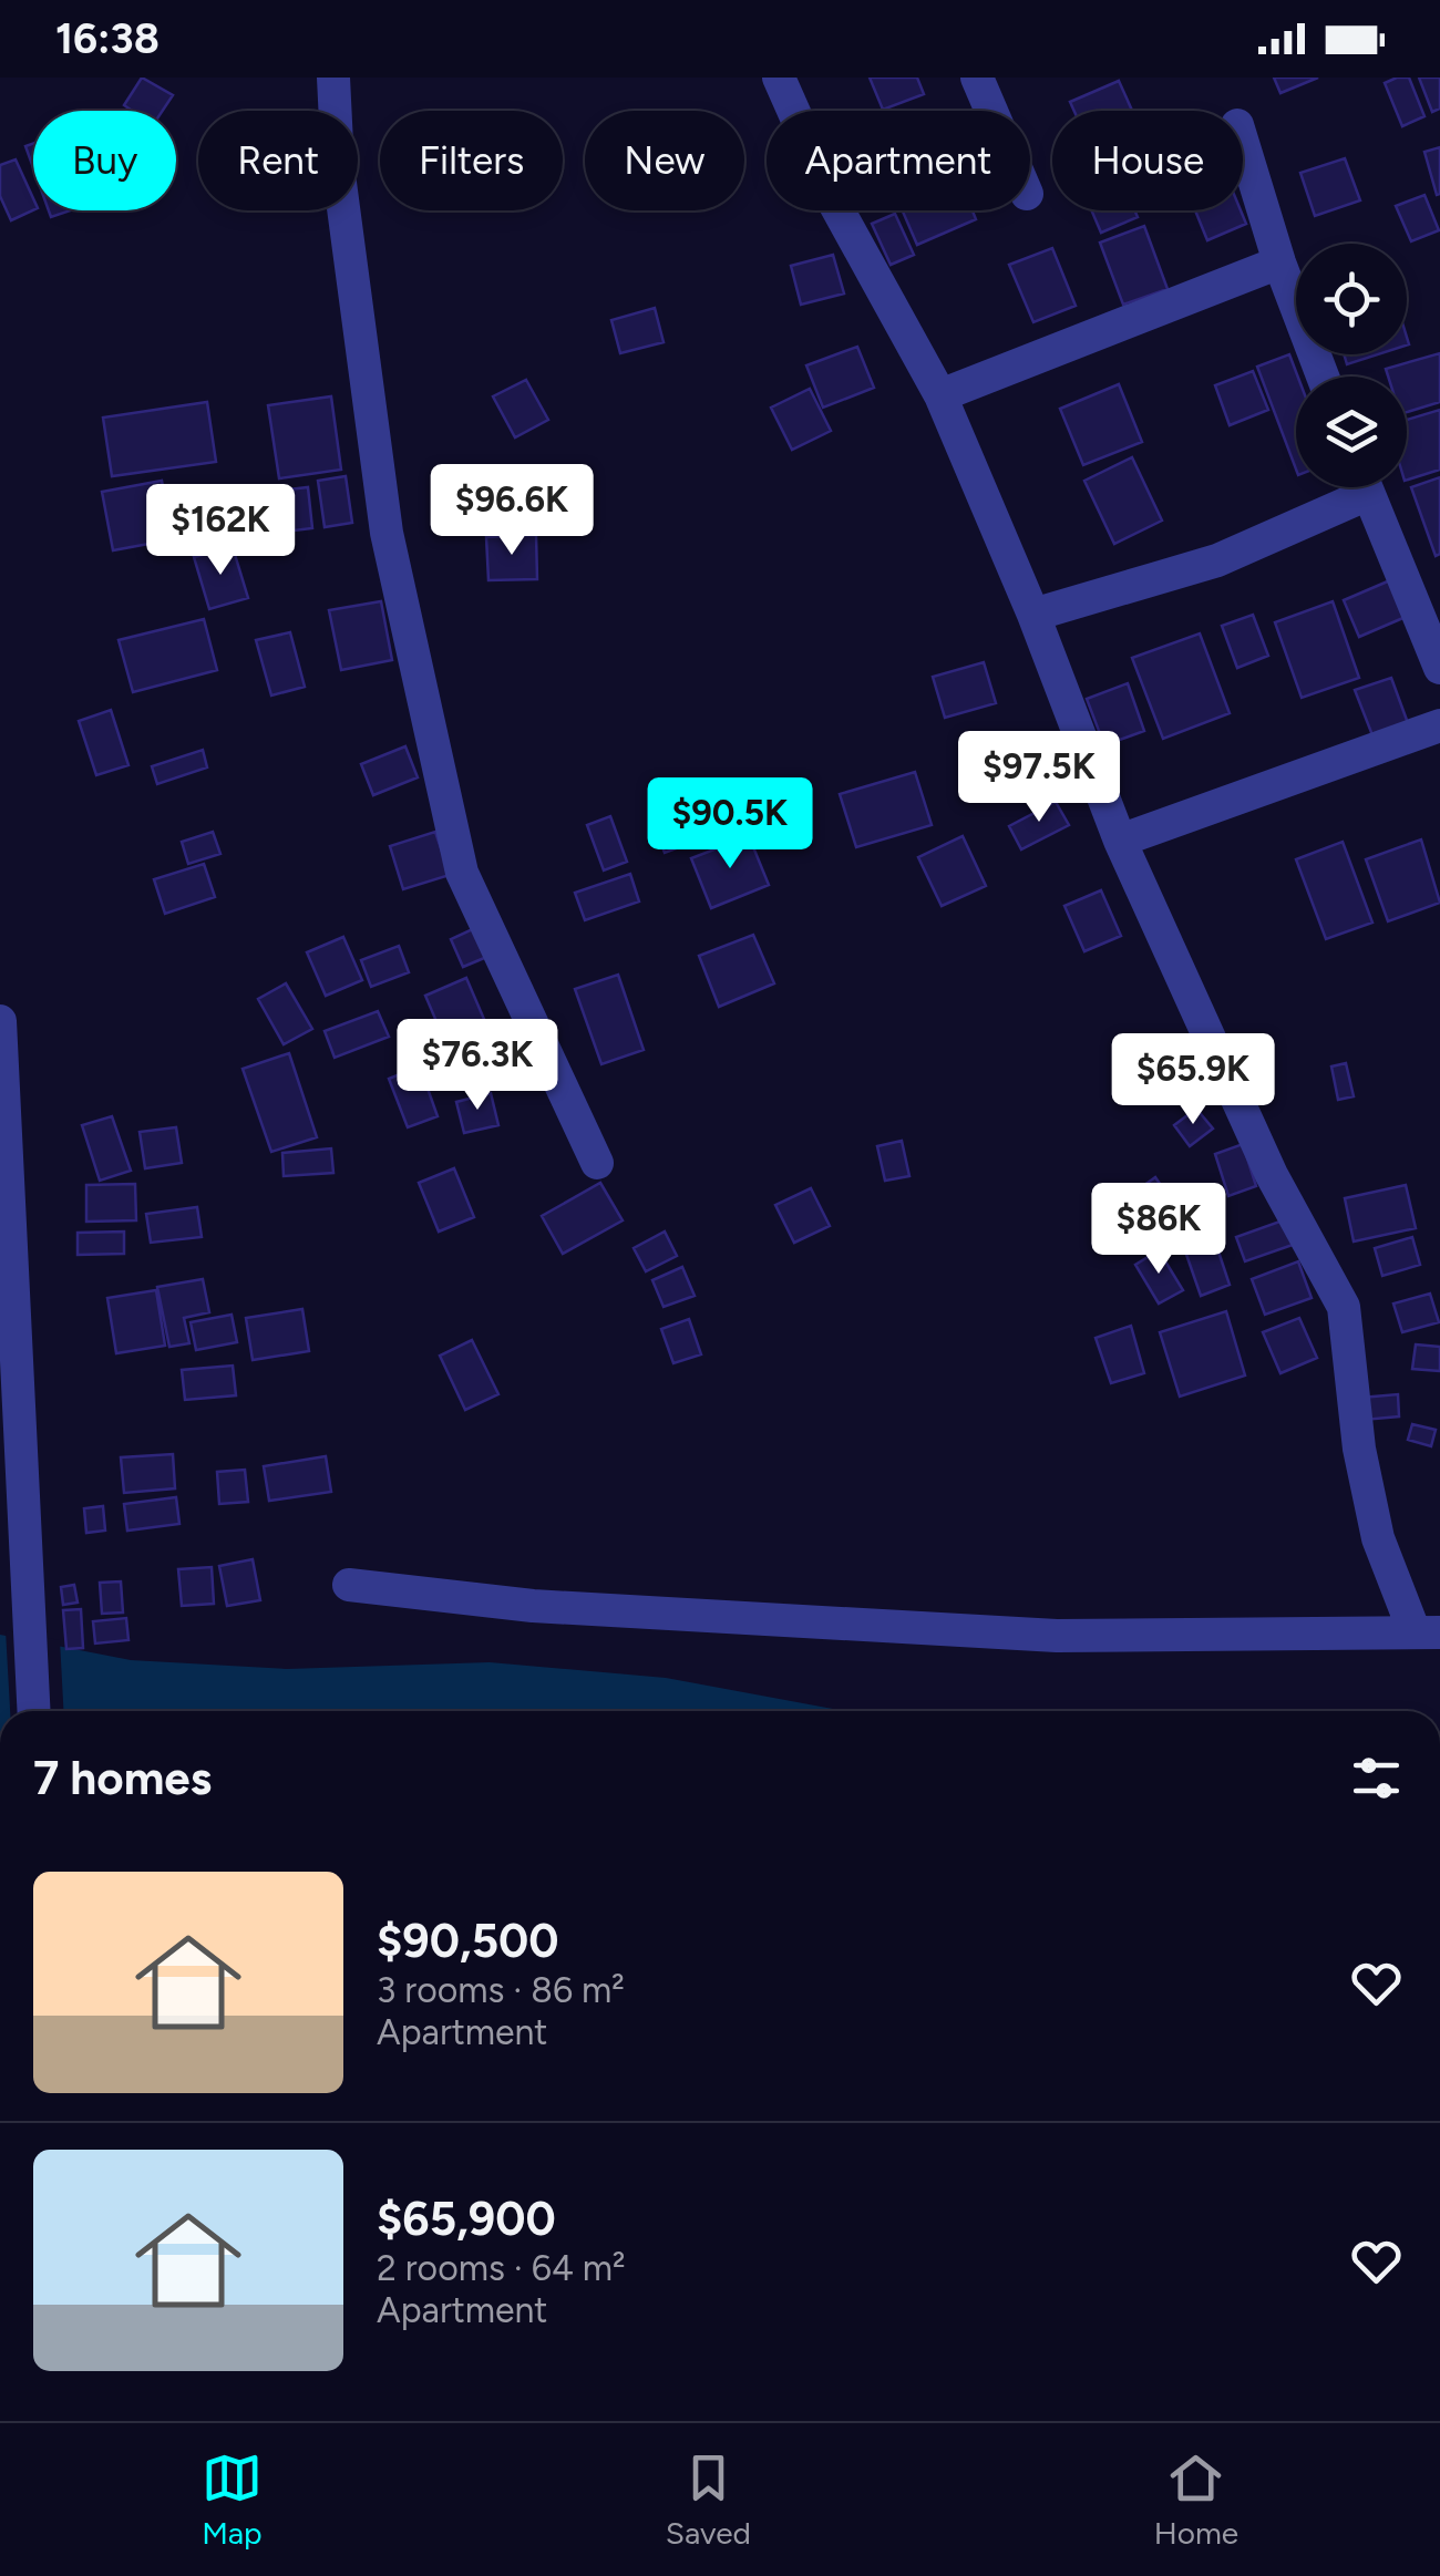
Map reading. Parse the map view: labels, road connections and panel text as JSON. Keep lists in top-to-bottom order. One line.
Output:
{"page":{"status":"16:38","chip":["Buy","Rent","Filters","New","Apartment","House"],"price":["$96.6K","$162K","$97.5K","$90.5K","$76.3K","$65.9K","$86K"],"heading":"7 homes","list":[{"name":"$90,500","note":"3 rooms · 86 m² · Apartment"},{"name":"$65,900","note":"2 rooms · 64 m² · Apartment"}],"tabs":["Map","Saved","Home"]}}
